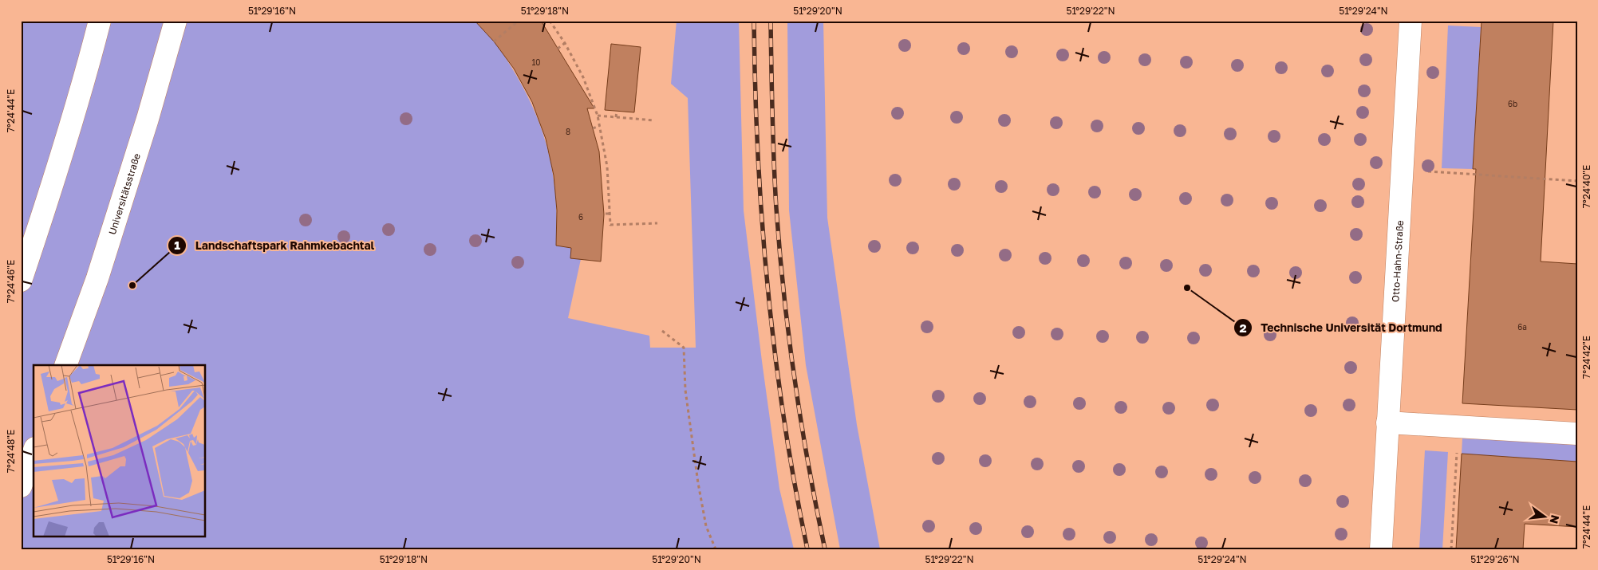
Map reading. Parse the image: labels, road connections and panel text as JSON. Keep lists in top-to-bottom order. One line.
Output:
{"streets":{"street":["Universitätsstraße","Otto-Hahn-Straße"]},"places":["Landschaftspark Rahmkebachtal","Technische Universität Dortmund"],"house_numbers":["10","6b","8","6","6a"],"north":"right","coordinates":["51°29'16\"N","51°29'18\"N","51°29'20\"N","51°29'22\"N","51°29'24\"N","7°24'44\"E","7°24'40\"E","7°24'46\"E","7°24'42\"E","7°24'48\"E","51°29'26\"N"]}
